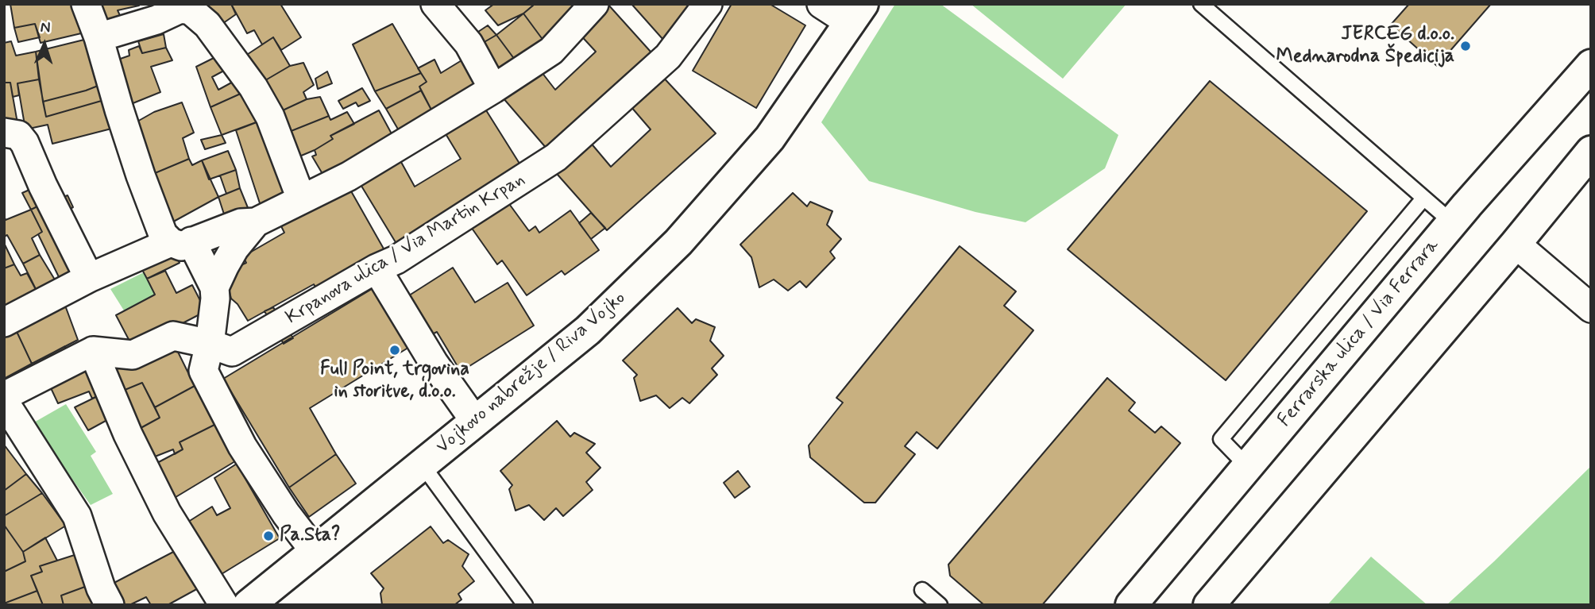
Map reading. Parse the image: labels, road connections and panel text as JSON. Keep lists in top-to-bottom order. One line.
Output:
{"streets":{"main road":["Ferrarska ulica / Via Ferrara","Vojkovo nabrežje / Riva Vojko"],"street":["Krpanova ulica / Via Martin Krpan"]},"places":["JERCEG d.o.o. Mednarodna Špedicija","Full Point, trgovina in storitve, d.o.o.","Pa.Sta?"],"north":"top"}
